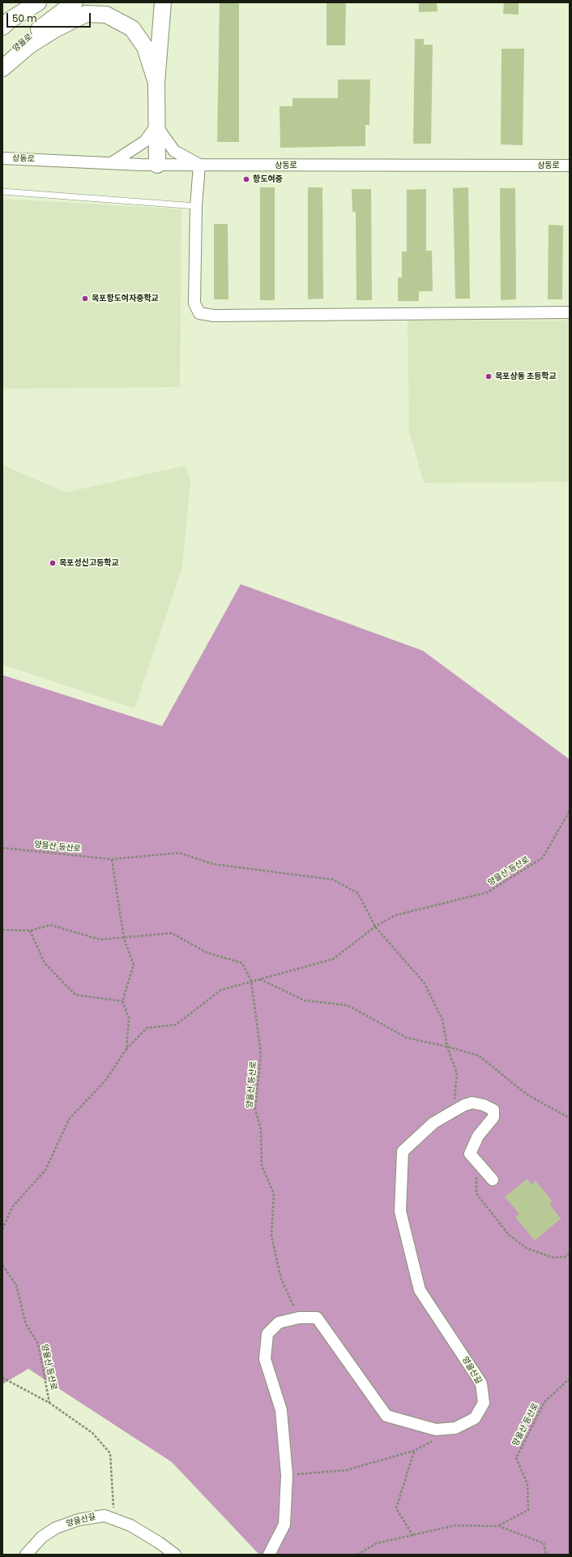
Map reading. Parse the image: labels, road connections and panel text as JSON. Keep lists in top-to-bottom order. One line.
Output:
{"streets":{"street":["양을로","상동로","양을산길"],"path":["양을산 등산로"]},"crossings":[["양을산 등산로","양을산길"]],"places":["항도여중","목포항도여자중학교","목포상동 초등학교","목포성신고등학교"],"scale_bar":"50 m"}
